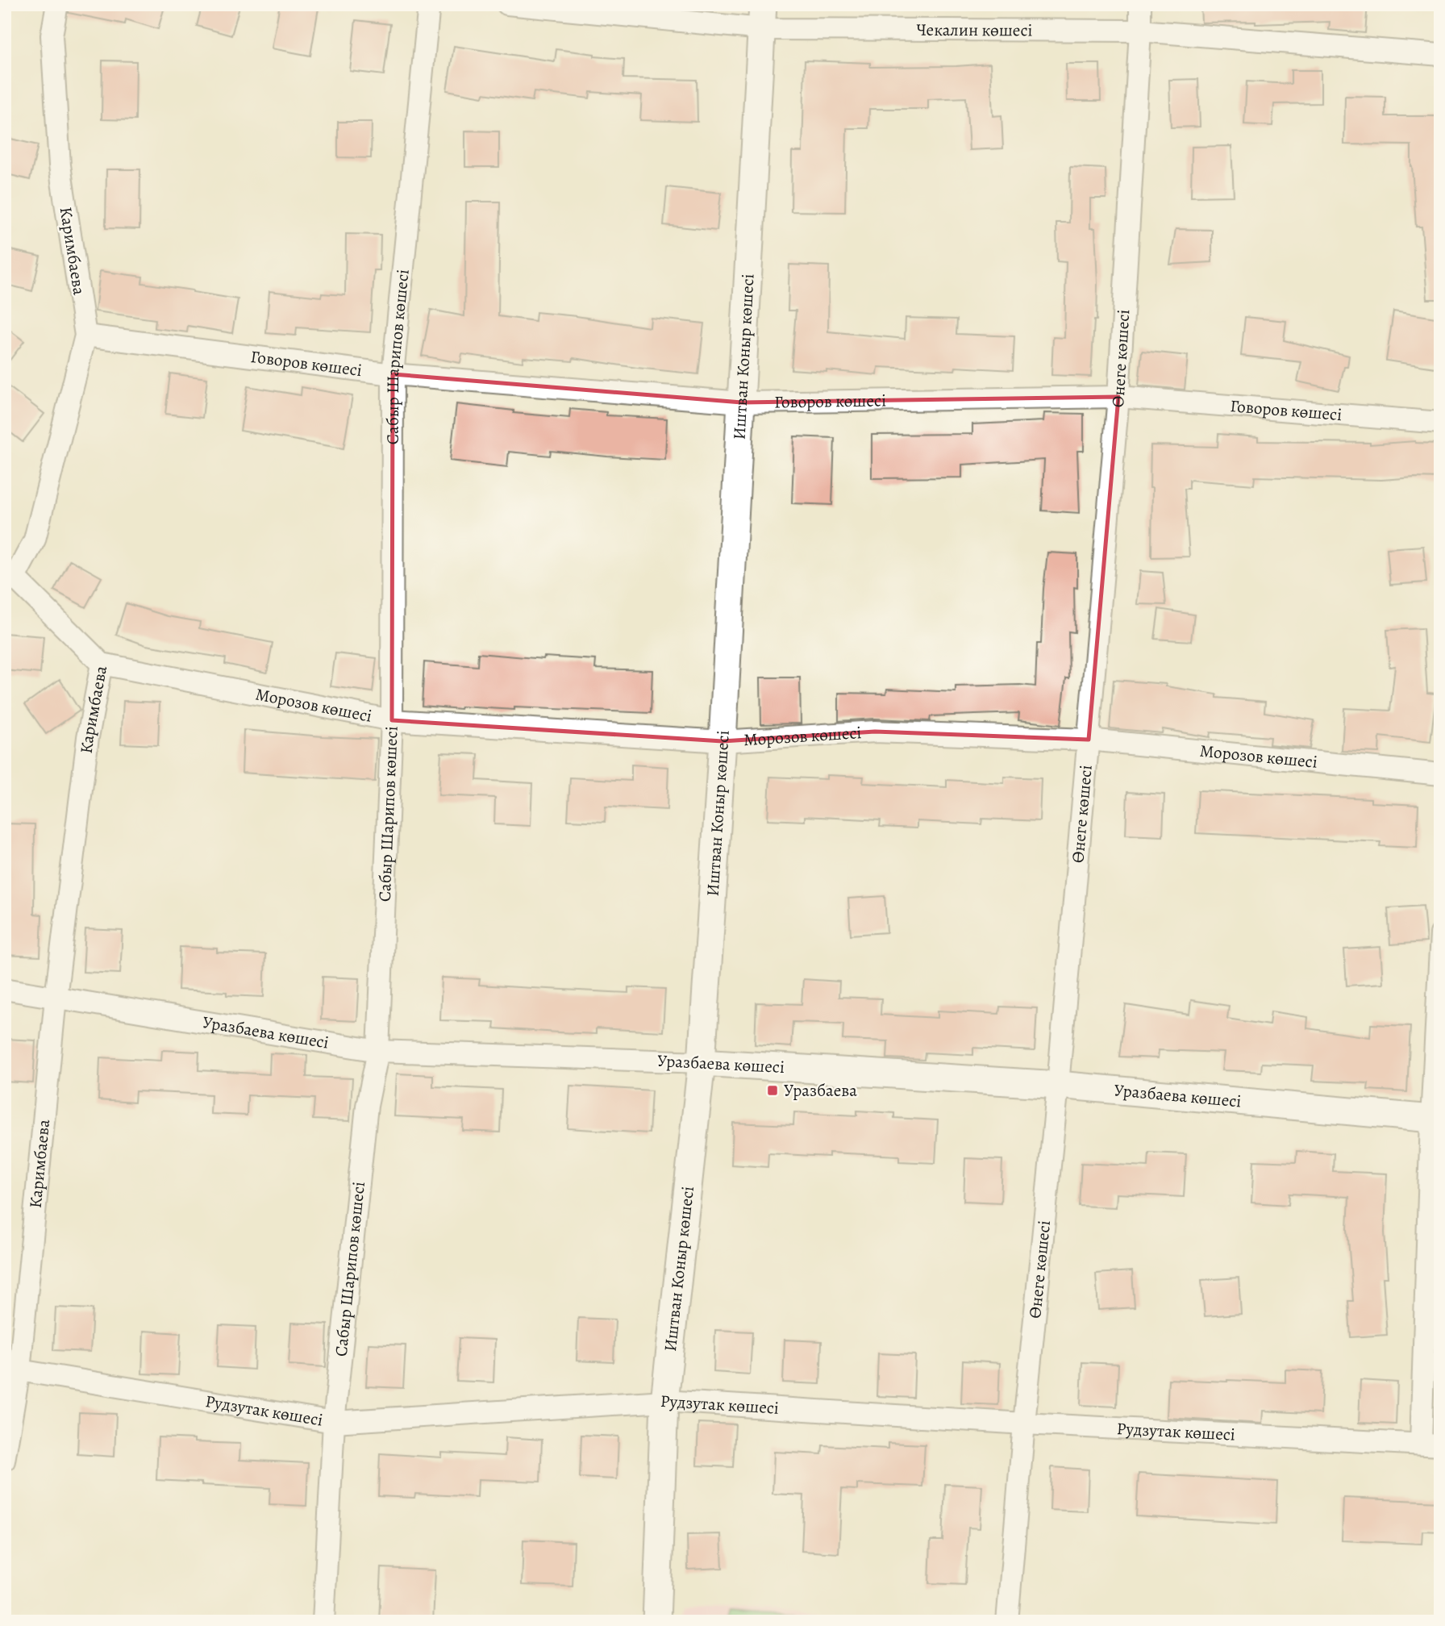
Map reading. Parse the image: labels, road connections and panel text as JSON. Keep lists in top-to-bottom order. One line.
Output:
{"streets":{"street":["Чекалин көшесі","Каримбаева","Сабыр Шарипов көшесі","Иштван Коныр көшесі","Өнеге көшесі","Говоров көшесі","Морозов көшесі","Уразбаева көшесі","Рудзутак көшесі"]},"crossings":[["Чекалин көшесі","Иштван Коныр көшесі"],["Чекалин көшесі","Өнеге көшесі"],["Каримбаева","Говоров көшесі"],["Каримбаева","Морозов көшесі"],["Каримбаева","Уразбаева көшесі"],["Каримбаева","Рудзутак көшесі"],["Сабыр Шарипов көшесі","Говоров көшесі"],["Сабыр Шарипов көшесі","Морозов көшесі"],["Сабыр Шарипов көшесі","Уразбаева көшесі"],["Сабыр Шарипов көшесі","Рудзутак көшесі"],["Иштван Коныр көшесі","Говоров көшесі"],["Иштван Коныр көшесі","Морозов көшесі"],["Иштван Коныр көшесі","Уразбаева көшесі"],["Иштван Коныр көшесі","Рудзутак көшесі"],["Өнеге көшесі","Говоров көшесі"],["Өнеге көшесі","Морозов көшесі"],["Өнеге көшесі","Уразбаева көшесі"],["Өнеге көшесі","Рудзутак көшесі"]],"places":{"transit":["Уразбаева"]}}
